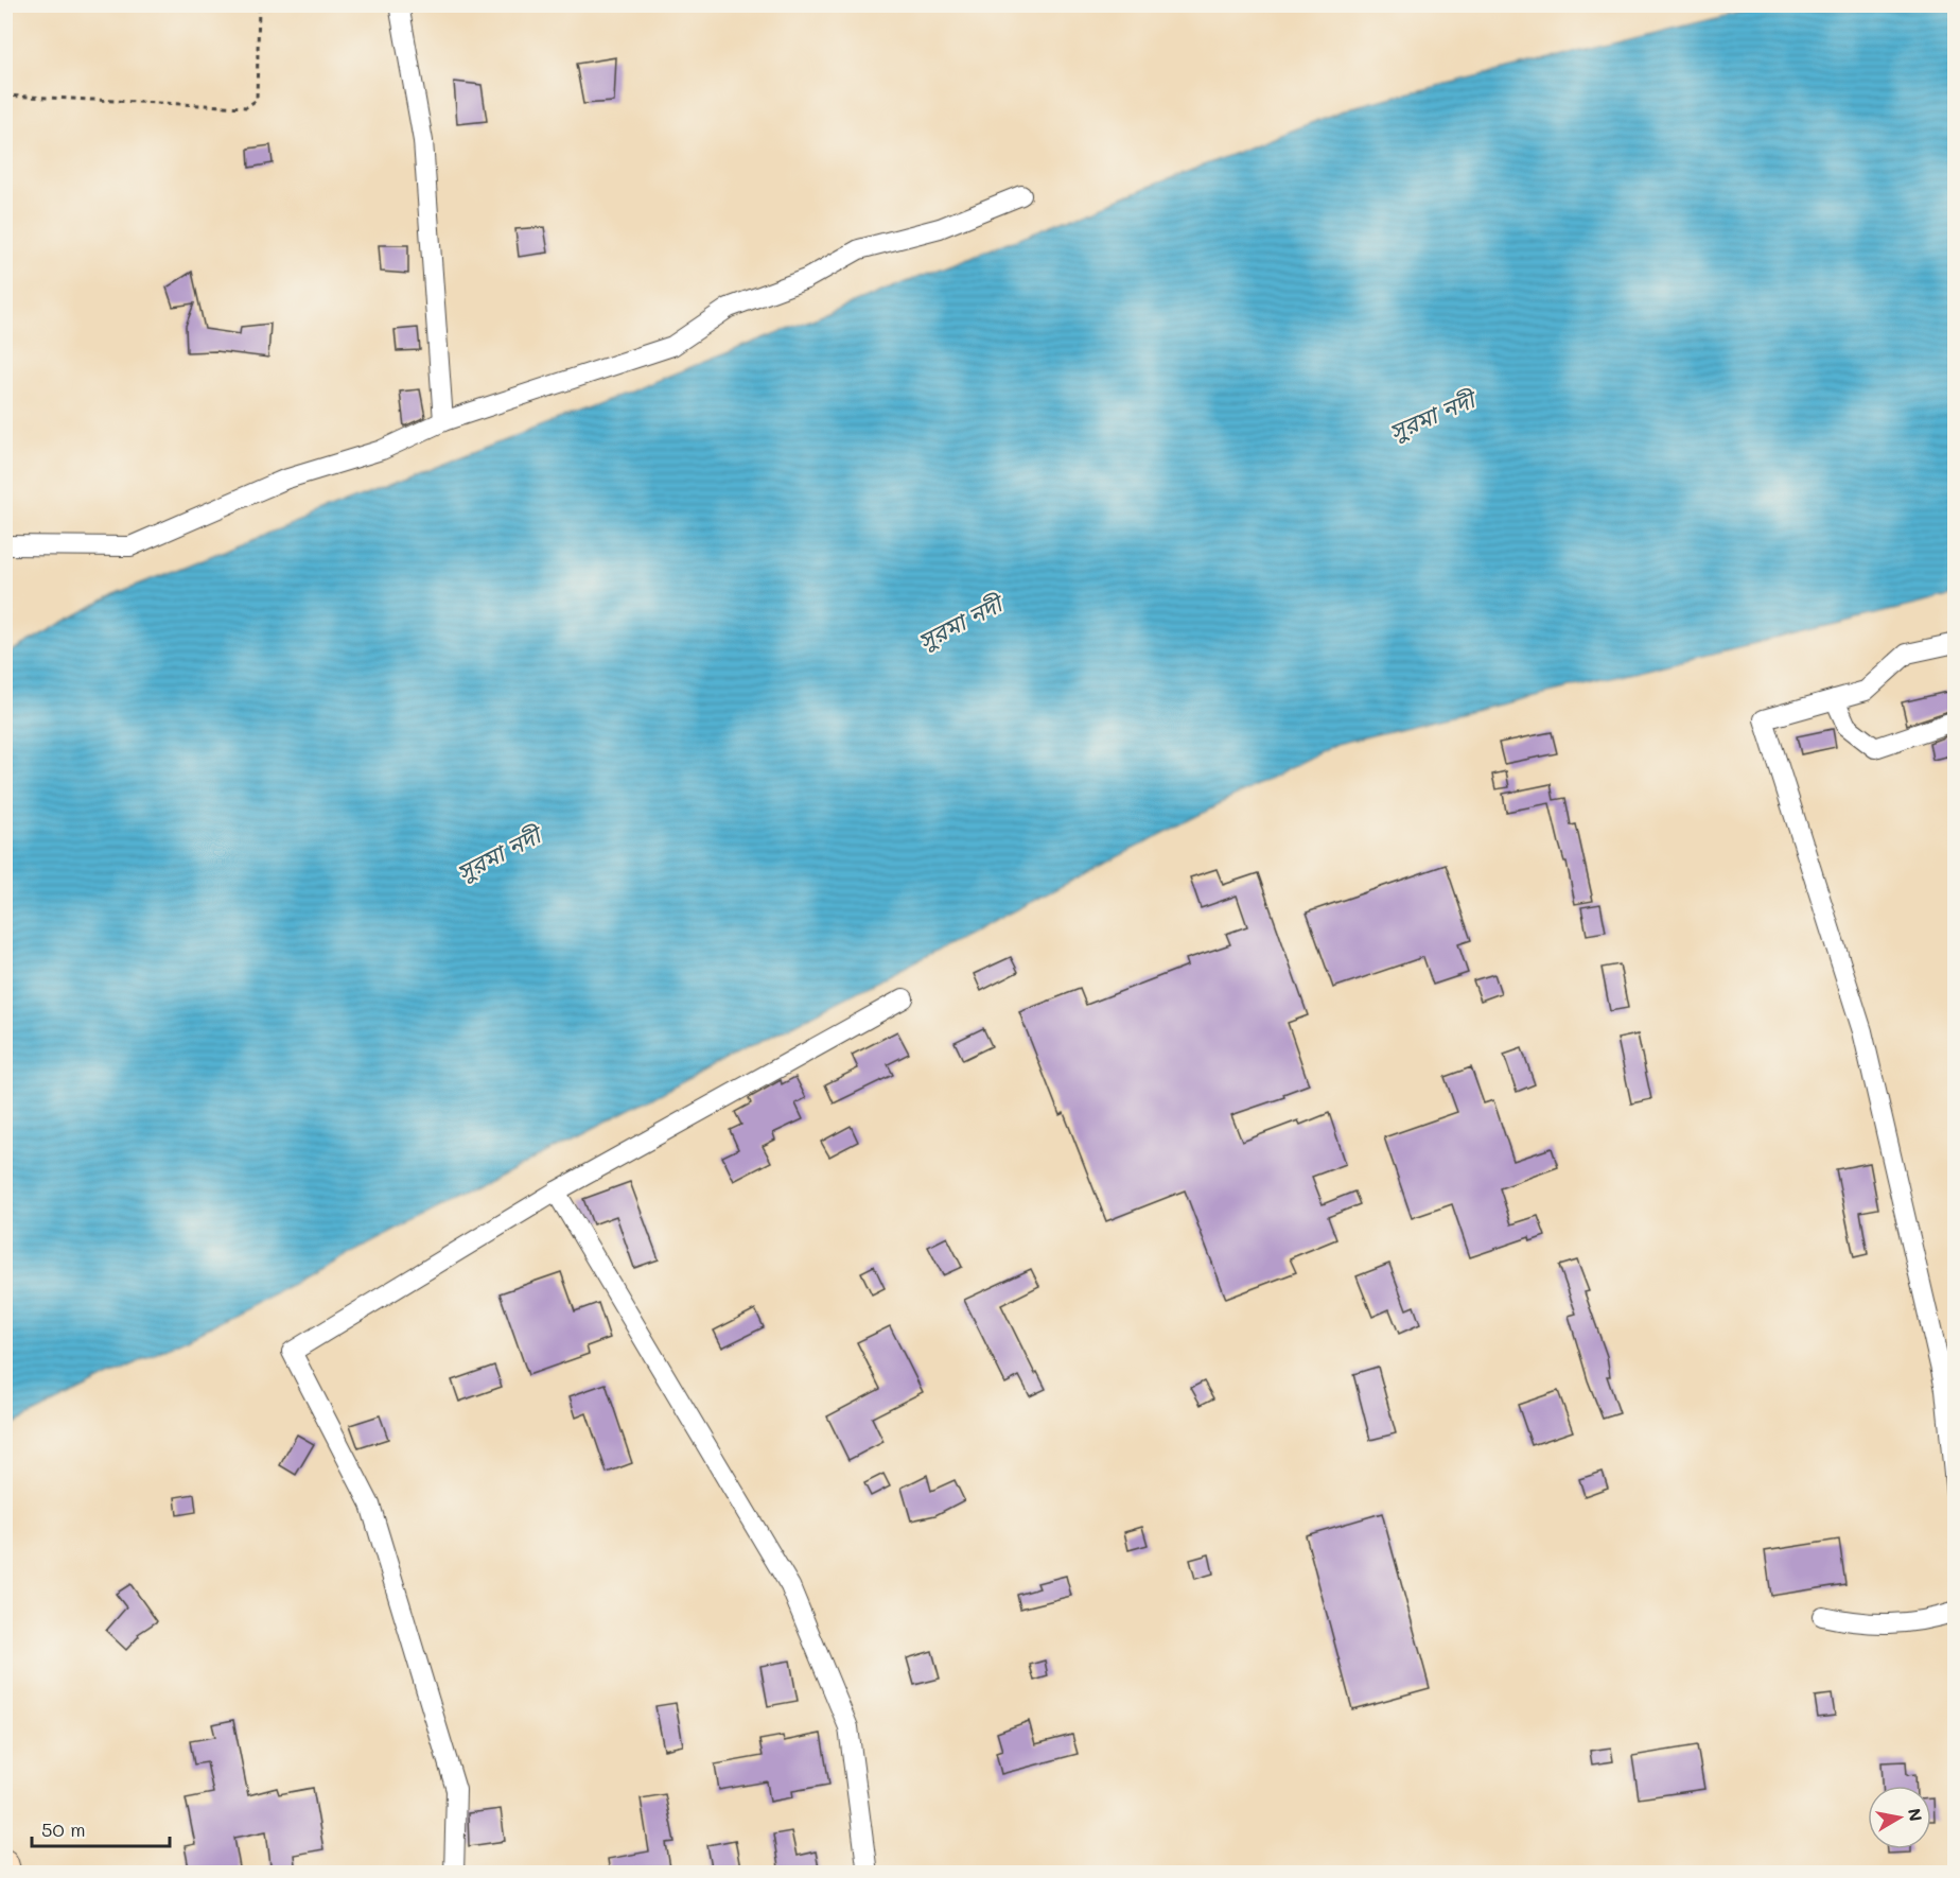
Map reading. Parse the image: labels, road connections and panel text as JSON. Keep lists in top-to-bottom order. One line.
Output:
{"water":["সুরমা নদী"],"scale_bar":"50 m","north":"right"}
